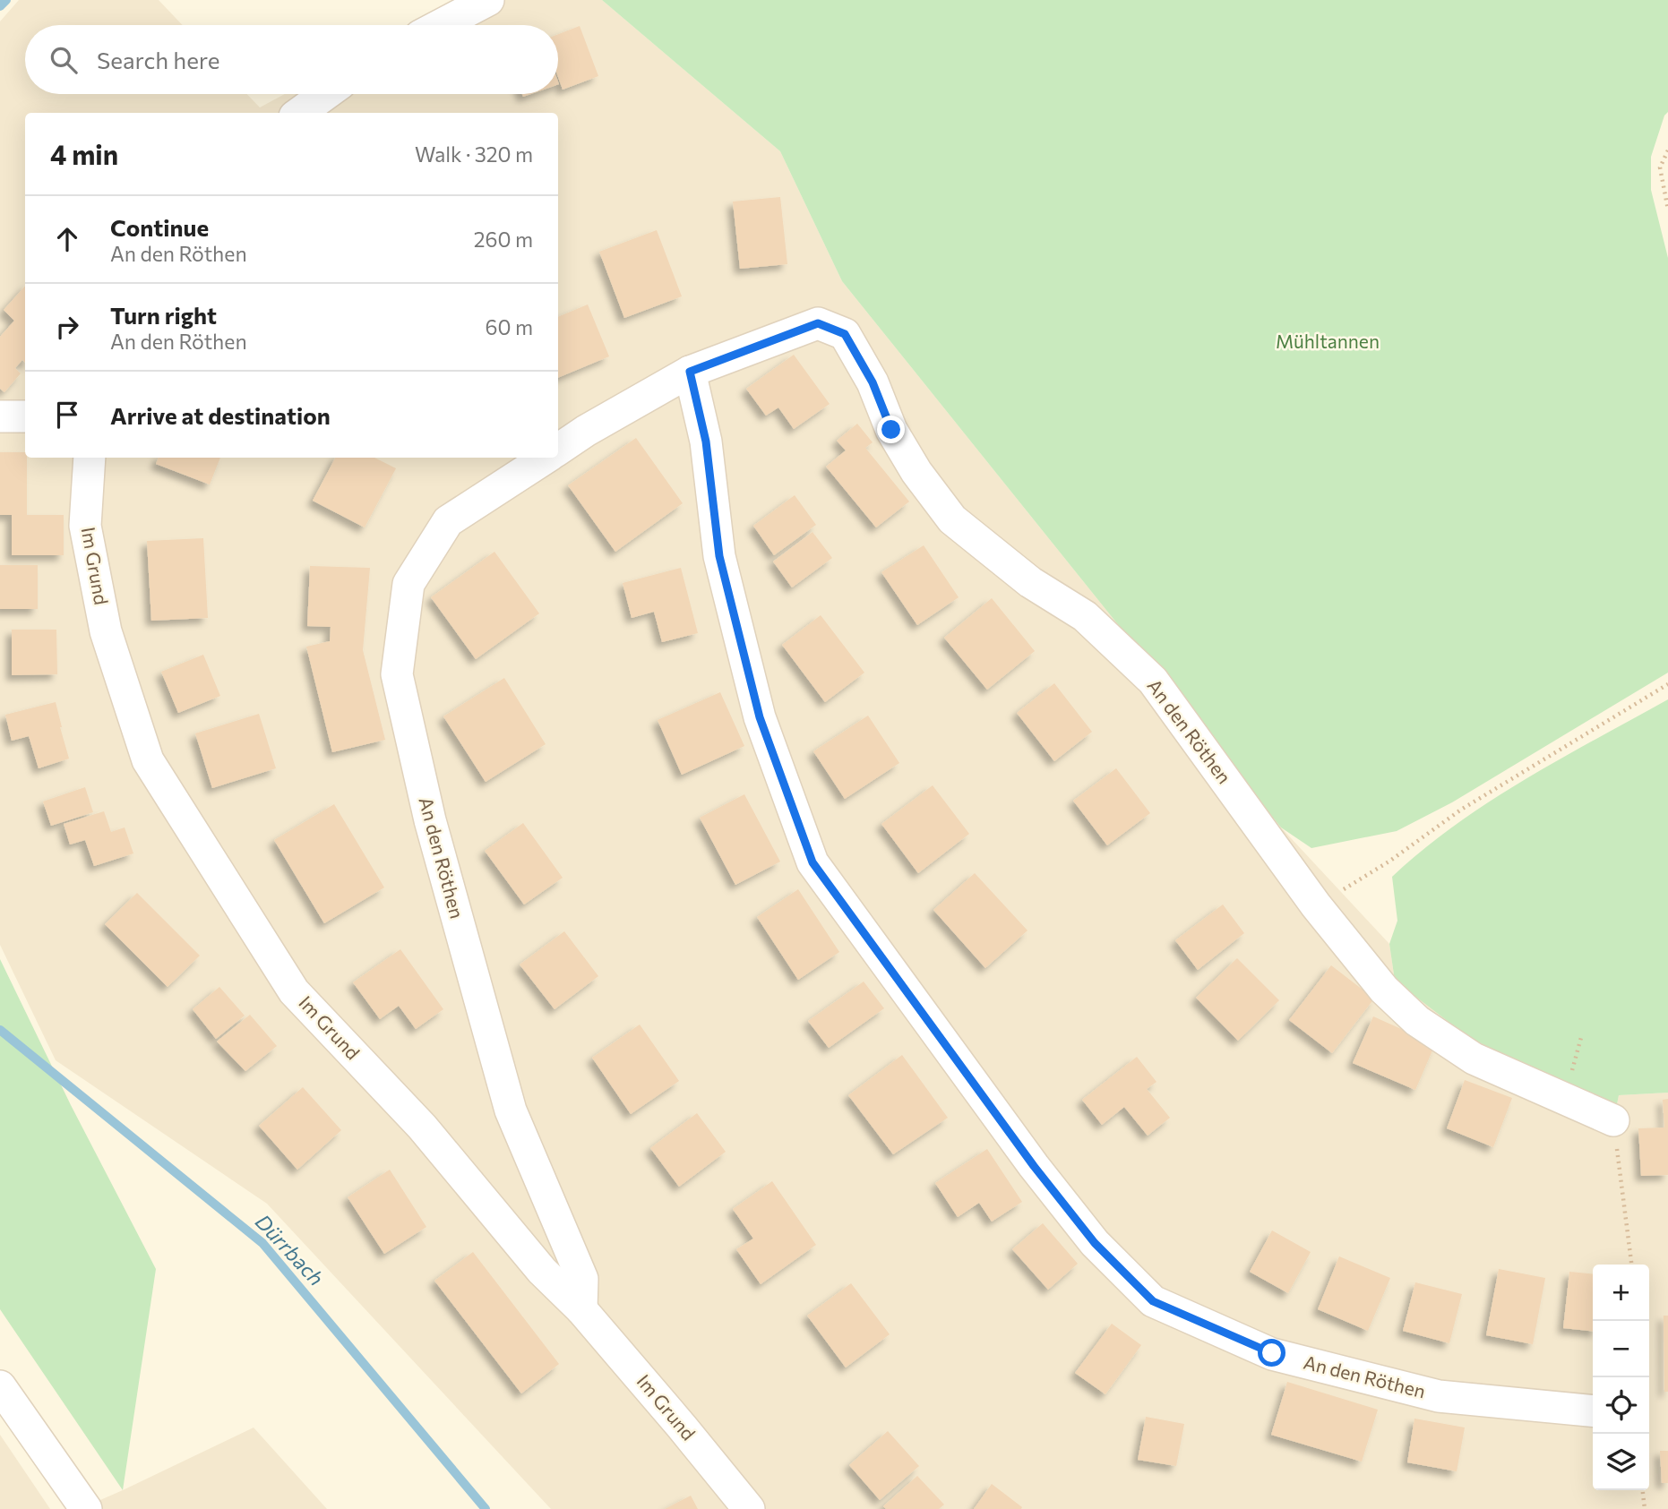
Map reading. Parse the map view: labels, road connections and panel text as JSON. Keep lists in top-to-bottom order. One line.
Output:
{"streets":{"street":["Im Grund","An den Röthen"]},"crossings":[["Im Grund","An den Röthen"]],"water":["Dürrbach"],"parks":["Mühltannen"],"page":{"search":"Search here","heading":["4 min","Walk · 320 m"],"list":[["Continue","An den Röthen","260 m"],["Turn right","An den Röthen","60 m"],"Arrive at destination"],"map_buttons":["+","−"]}}
